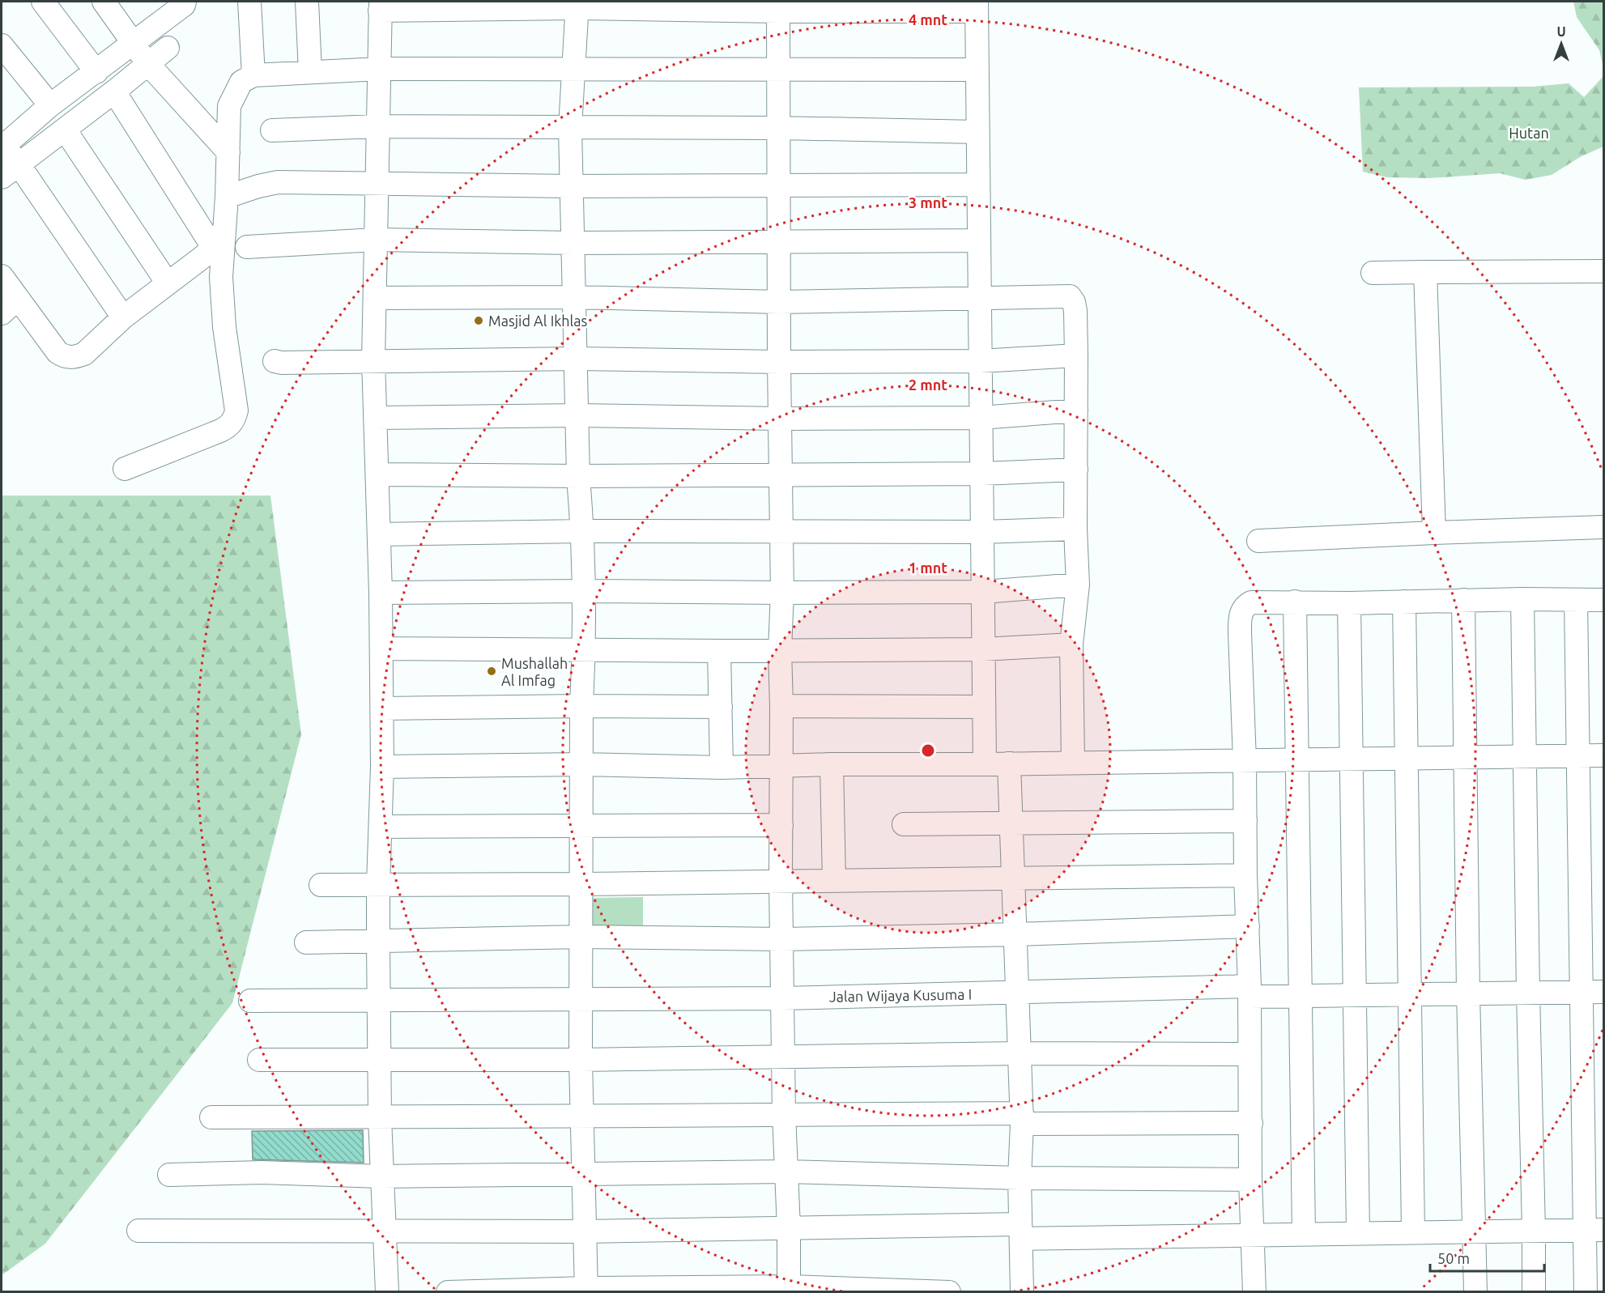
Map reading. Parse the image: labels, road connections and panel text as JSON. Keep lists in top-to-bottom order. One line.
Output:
{"streets":{"street":["Jalan Wijaya Kusuma I"]},"parks":["Hutan"],"places":["Masjid Al Ikhlas","Mushallah Al Imfag"],"scale_bar":"50 m","north":"top","rings":["4 mnt","3 mnt","2 mnt","1 mnt"]}
